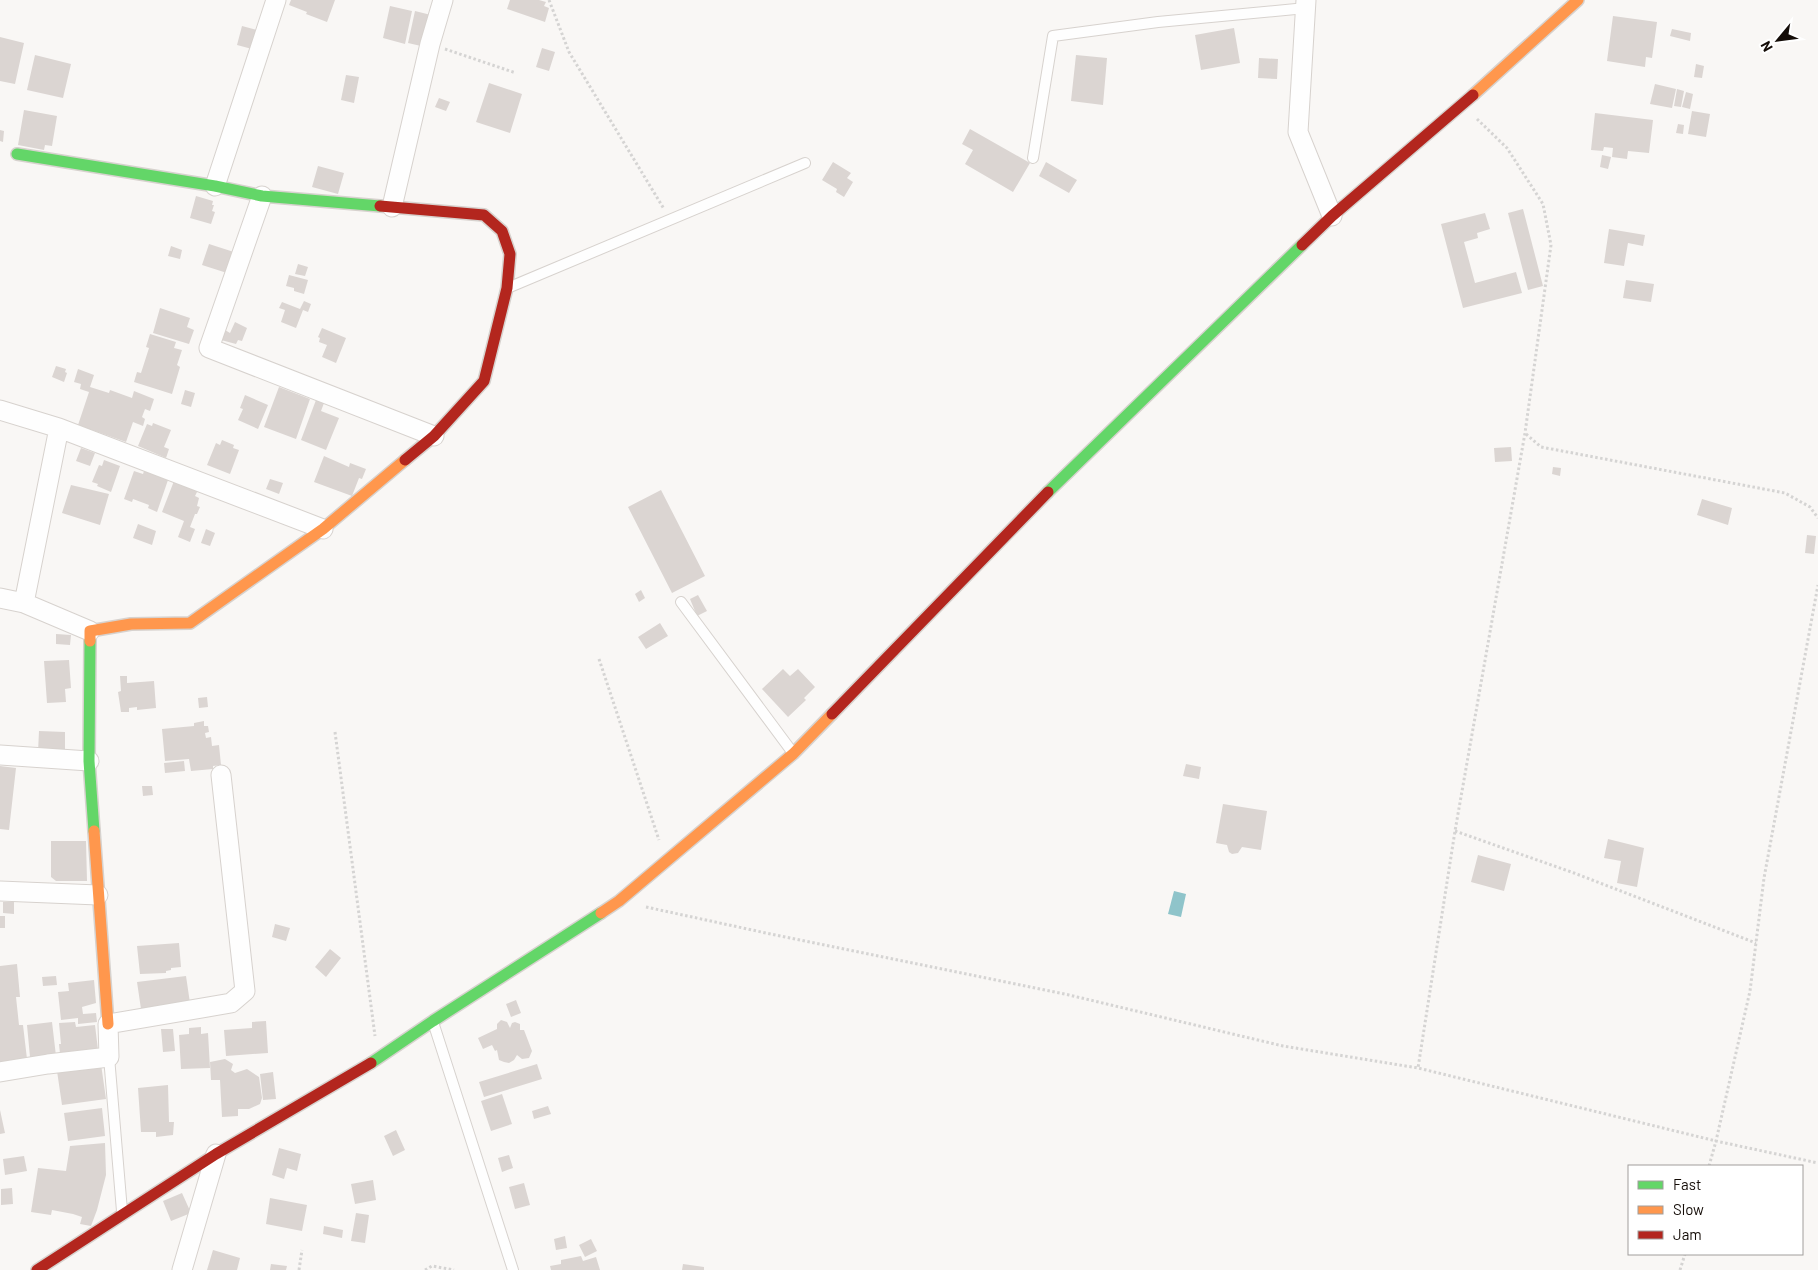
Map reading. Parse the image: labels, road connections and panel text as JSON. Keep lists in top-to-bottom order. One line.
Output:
{"legend":["Fast","Slow","Jam"],"north":"bottom left"}
